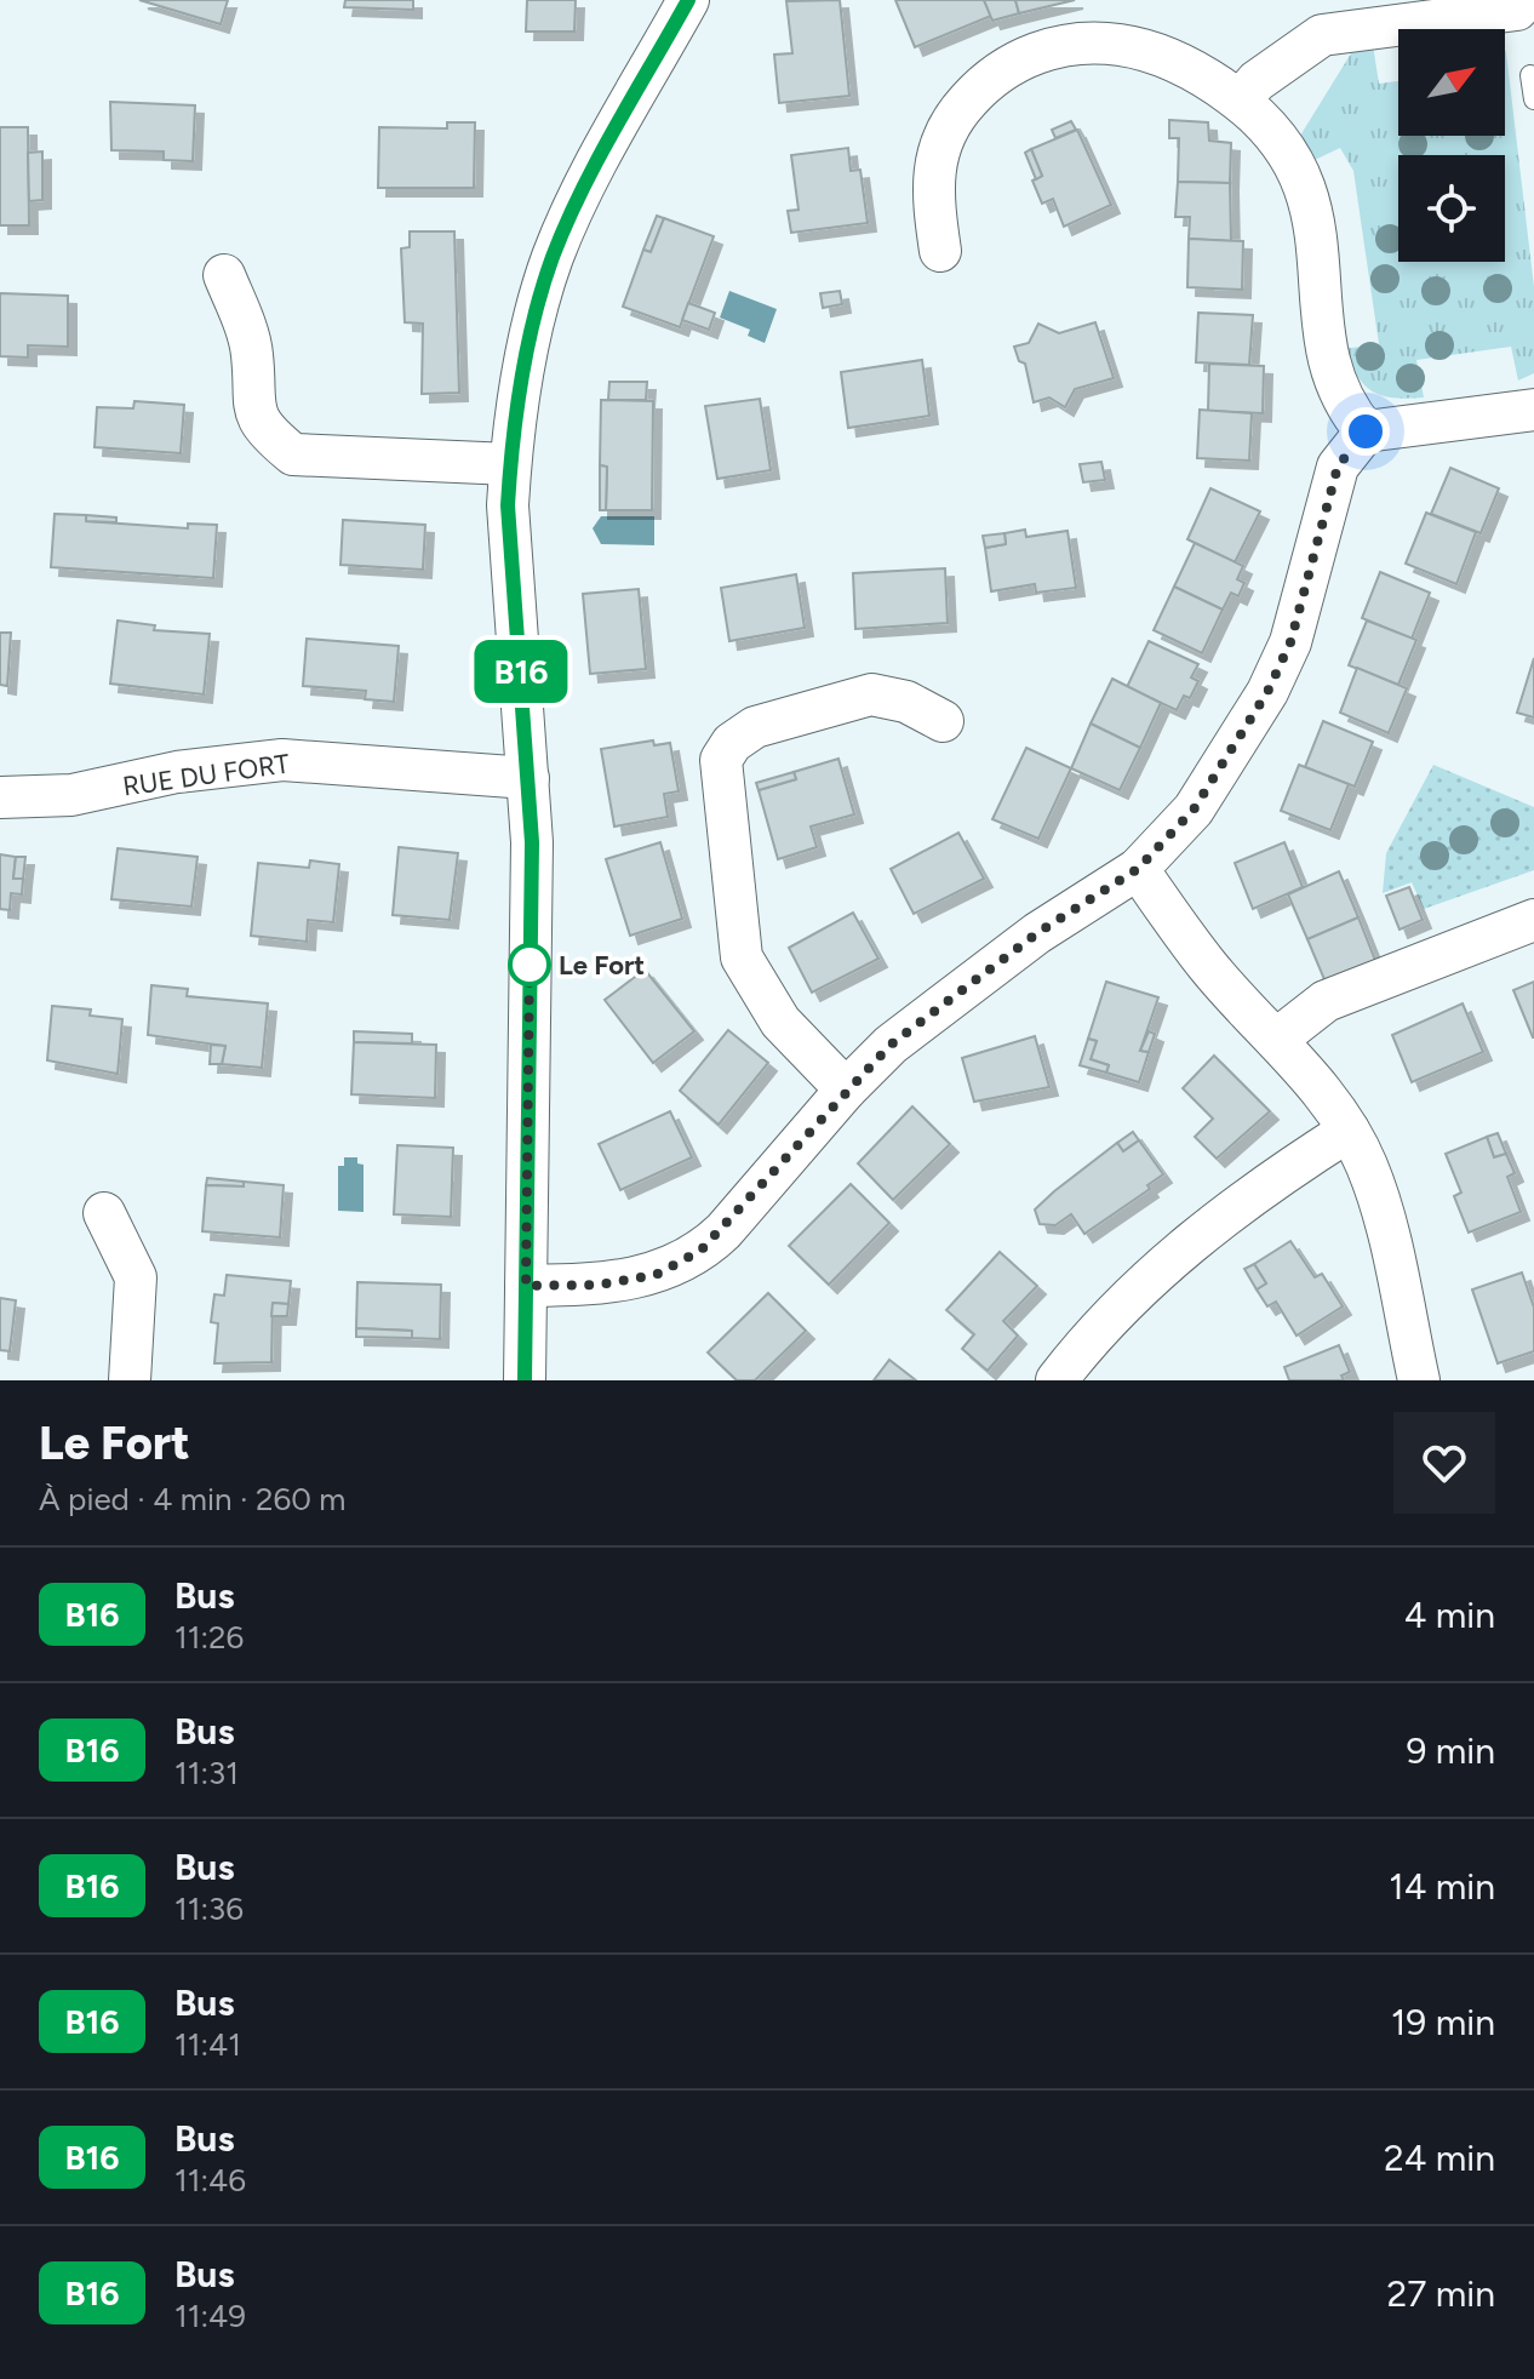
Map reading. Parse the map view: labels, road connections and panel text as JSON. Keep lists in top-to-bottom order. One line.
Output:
{"streets":{"street":["RUE DU FORT"]},"places":["Le Fort"],"lines":["bus line B16"],"north":"top right","page":{"on_map":"B16","heading":["Le Fort","À pied · 4 min · 260 m"],"list":[{"mark":"B16","name":"Bus","note":"11:26","value":"4 min"},{"mark":"B16","name":"Bus","note":"11:31","value":"9 min"},{"mark":"B16","name":"Bus","note":"11:36","value":"14 min"},{"mark":"B16","name":"Bus","note":"11:41","value":"19 min"},{"mark":"B16","name":"Bus","note":"11:46","value":"24 min"},{"mark":"B16","name":"Bus","note":"11:49","value":"27 min"}]}}
